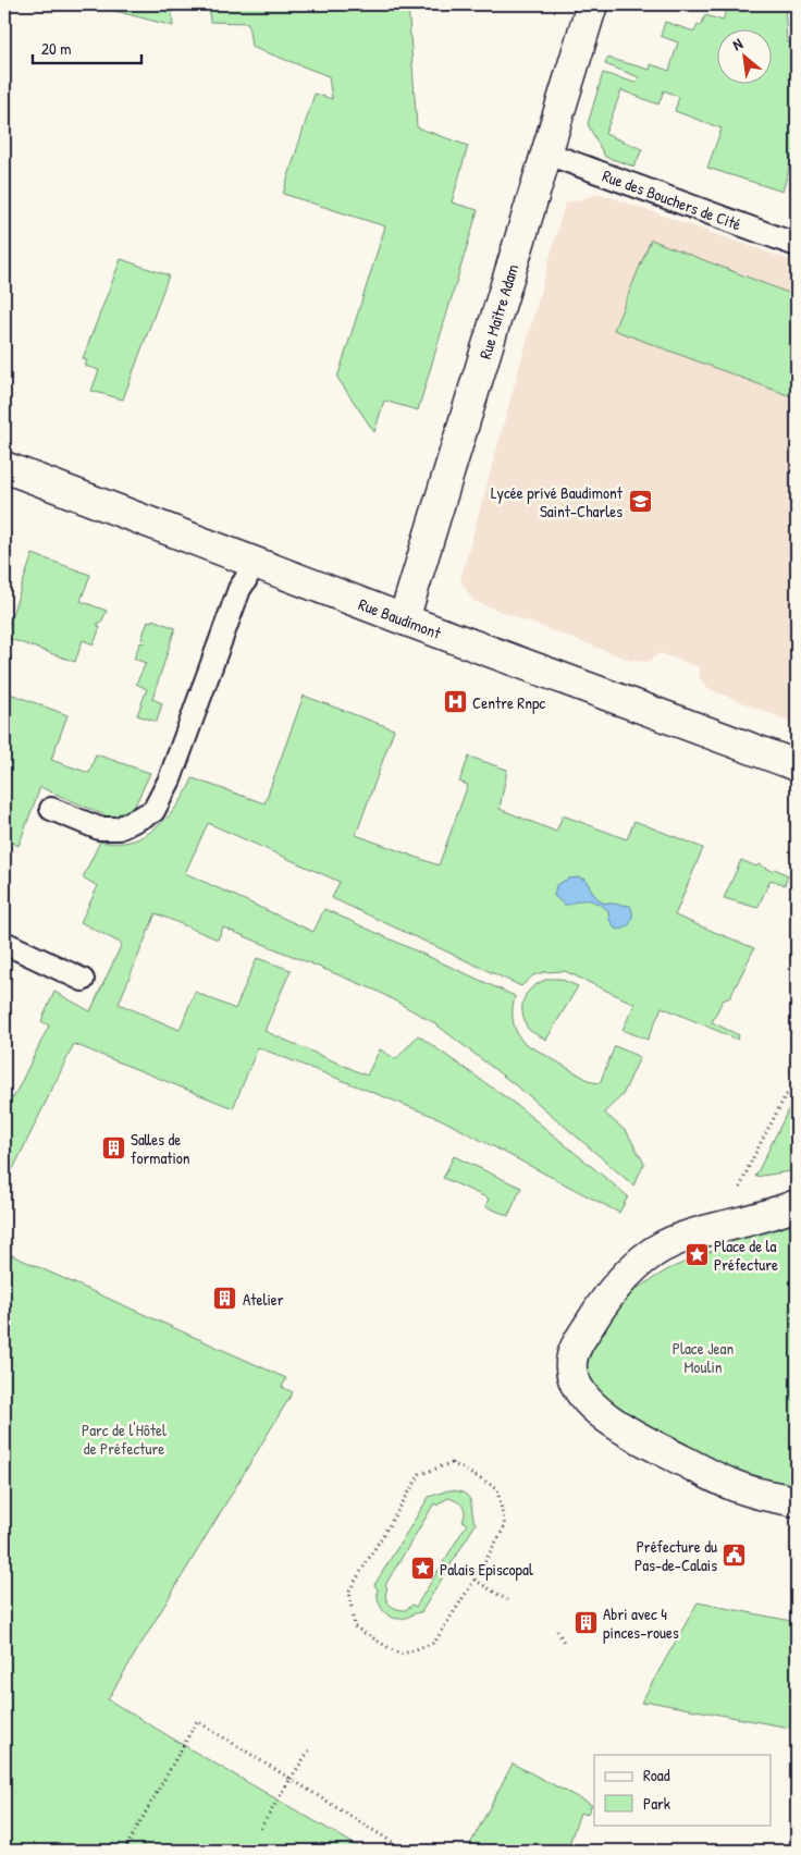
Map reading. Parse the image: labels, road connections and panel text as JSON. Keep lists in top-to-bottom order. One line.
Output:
{"streets":{"street":["Rue Maître Adam","Rue Baudimont"],"lane":["Rue des Bouchers de Cité"]},"crossings":[["Rue des Bouchers de Cité","Rue Maître Adam"],["Rue Maître Adam","Rue Baudimont"]],"parks":["Place Jean Moulin","Parc de l'Hôtel de Préfecture"],"places":{"school or university":["Lycée privé Baudimont Saint-Charles"],"hospital":["Centre Rnpc"],"building":["Salles de formation","Atelier","Abri avec 4 pinces-roues"],"place":["Place de la Préfecture","Palais Episcopal"],"public building":["Préfecture du Pas-de-Calais"]},"legend":["Road","Park"],"scale_bar":"20 m","north":"top left"}
